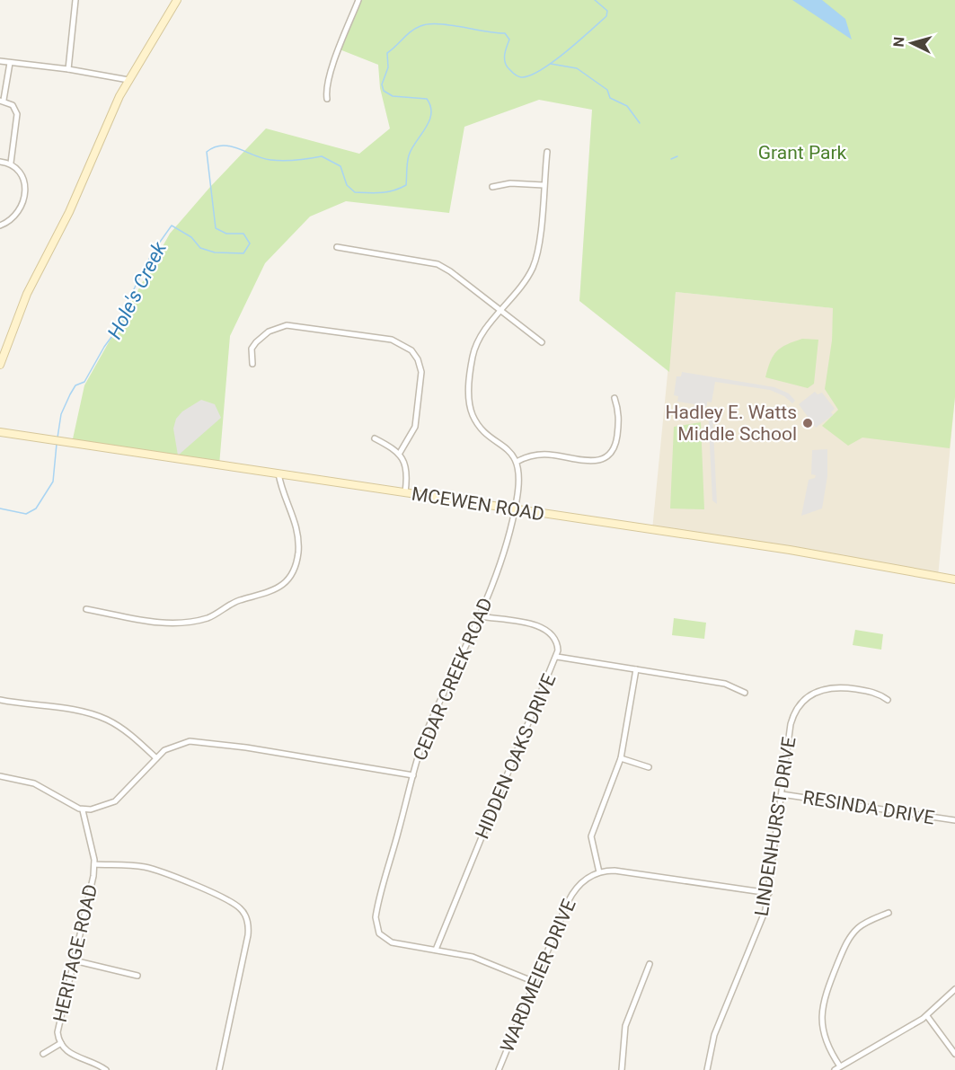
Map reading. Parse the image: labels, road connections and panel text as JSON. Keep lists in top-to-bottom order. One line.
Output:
{"streets":{"street":["MCEWEN ROAD","CEDAR CREEK ROAD","HIDDEN OAKS DRIVE","RESINDA DRIVE","LINDENHURST DRIVE","HERITAGE ROAD","WARDMEIER DRIVE"]},"crossings":[["MCEWEN ROAD","CEDAR CREEK ROAD"],["CEDAR CREEK ROAD","HIDDEN OAKS DRIVE"],["CEDAR CREEK ROAD","WARDMEIER DRIVE"],["RESINDA DRIVE","LINDENHURST DRIVE"]],"water":["Hole's Creek"],"parks":["Grant Park"],"places":["Hadley E. Watts Middle School"],"north":"left"}
